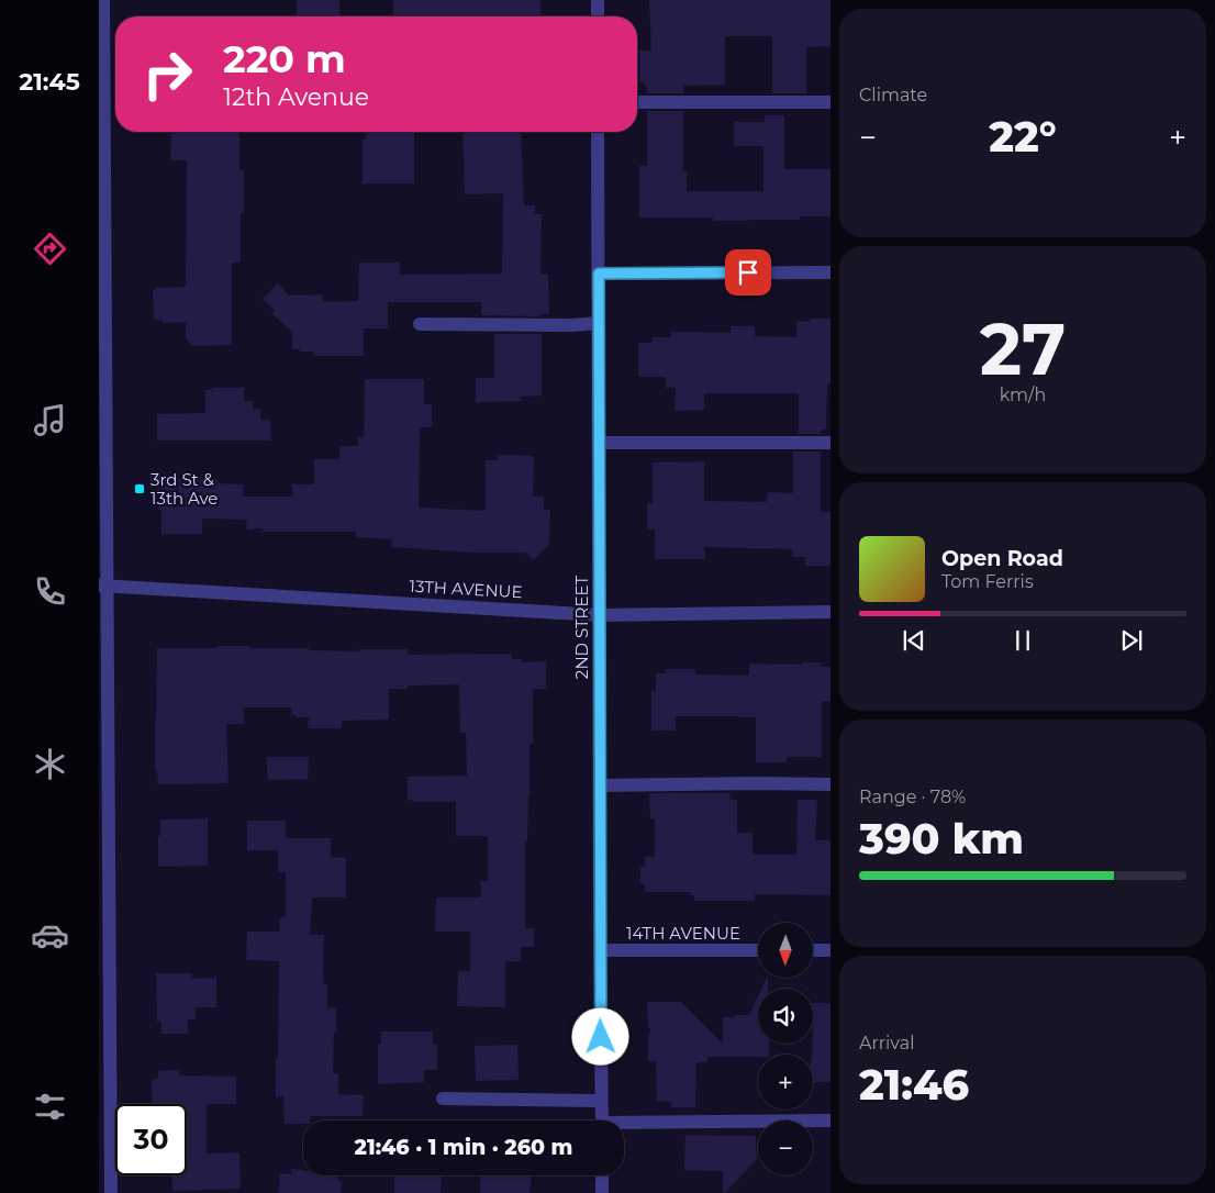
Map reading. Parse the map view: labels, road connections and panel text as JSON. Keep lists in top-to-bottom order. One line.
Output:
{"streets":{"street":["13TH AVENUE","2ND STREET","14TH AVENUE"]},"crossings":[["13TH AVENUE","2ND STREET"],["2ND STREET","14TH AVENUE"]],"places":{"transit":["3rd St & 13th Ave"]},"north":"bottom","page":{"tabs":"21:45","tile":["Climate",["27","km/h"],["Range · 78%","390 km"],["Arrival","21:46"]],"turn":["220 m","12th Avenue"],"heat":["−","22°","+"],"song":["Open Road","Tom Ferris"],"map_buttons":["+","−"],"limit":"30","trip":"21:46 · 1 min · 260 m"}}
